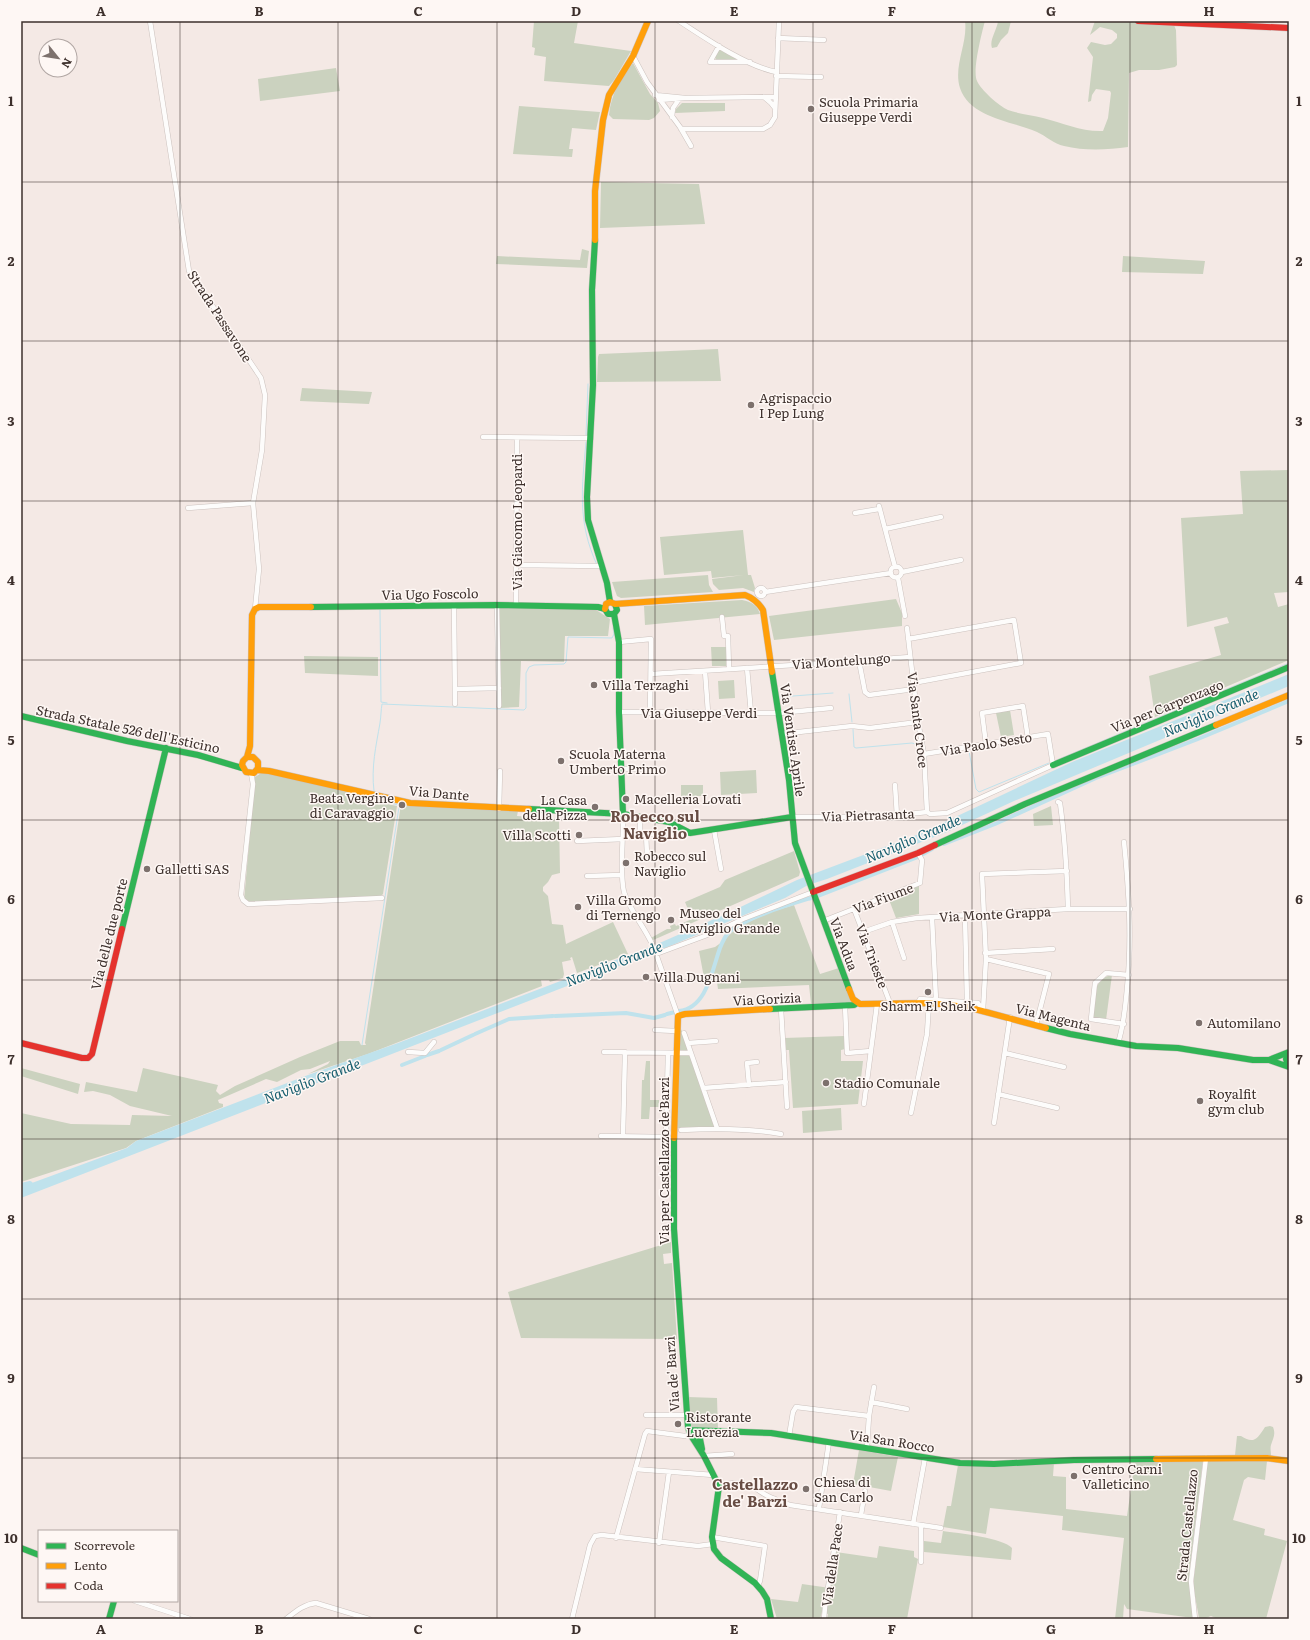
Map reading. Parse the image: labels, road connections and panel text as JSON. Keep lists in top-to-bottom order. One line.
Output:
{"streets":{"street":["Strada Passavone","Via Giacomo Leopardi","Via Ugo Foscolo","Via Montelungo","Via per Carpenzago","Via Giuseppe Verdi","Via Santa Croce","Strada Statale 526 dell'Esticino","Via Ventisei Aprile","Via Paolo Sesto","Via Dante","Via Pietrasanta","Via Fiume","Via Monte Grappa","Via delle due porte","Via Adua","Via Trieste","Via Gorizia","Via Magenta","Via per Castellazzo de'Barzi","Via de' Barzi","Via San Rocco","Strada Castellazzo","Via della Pace"]},"crossings":[["Strada Passavone","Via Ugo Foscolo"],["Via Giacomo Leopardi","Via Ugo Foscolo"],["Via Montelungo","Via Santa Croce"],["Via Montelungo","Via Ventisei Aprile"],["Via per Carpenzago","Via Paolo Sesto"],["Via per Carpenzago","Via Pietrasanta"],["Via Giuseppe Verdi","Via Ventisei Aprile"],["Via Santa Croce","Via Paolo Sesto"],["Via Santa Croce","Via Pietrasanta"],["Strada Statale 526 dell'Esticino","Via Dante"],["Strada Statale 526 dell'Esticino","Via delle due porte"],["Via Ventisei Aprile","Via Pietrasanta"],["Via Ventisei Aprile","Via Adua"],["Via Paolo Sesto","Via Pietrasanta"],["Via Fiume","Via Adua"],["Via Fiume","Via Trieste"],["Via Monte Grappa","Via Trieste"],["Via Adua","Via Gorizia"],["Via Adua","Via Magenta"],["Via Trieste","Via Magenta"],["Via Gorizia","Via Magenta"],["Via Gorizia","Via per Castellazzo de'Barzi"],["Via per Castellazzo de'Barzi","Via de' Barzi"],["Via San Rocco","Strada Castellazzo"]],"districts":["Robecco sul Naviglio","Castellazzo de' Barzi"],"water":["Naviglio Grande"],"places":["Scuola Primaria Giuseppe Verdi","Agrispaccio I Pep Lung","Villa Terzaghi","Scuola Materna Umberto Primo","Macelleria Lovati","Beata Vergine di Caravaggio","La Casa della Pizza","Villa Scotti","Robecco sul Naviglio","Galletti SAS","Villa Gromo di Ternengo","Museo del Naviglio Grande","Villa Dugnani","Sharm El Sheik","Automilano","Stadio Comunale","Royalfit gym club","Ristorante Lucrezia","Centro Carni Valleticino","Chiesa di San Carlo"],"legend":["Scorrevole","Lento","Coda"],"north":"bottom right","grid":{"columns":["A","B","C","D","E","F","G","H"],"rows":["1","2","3","4","5","6","7","8","9","10"]}}
